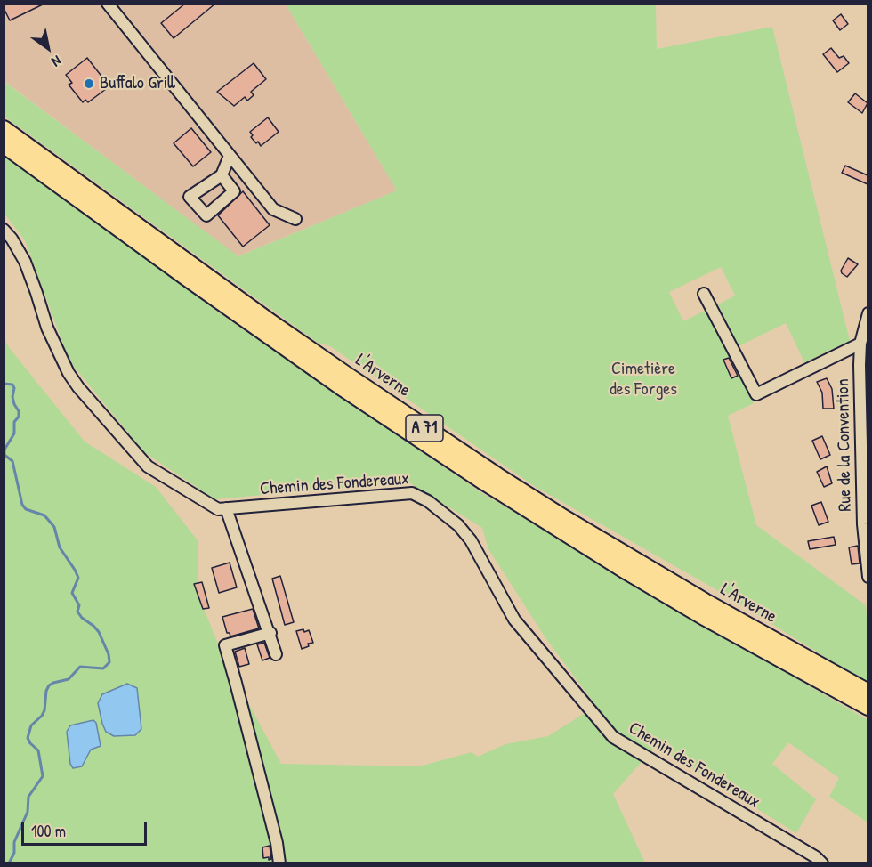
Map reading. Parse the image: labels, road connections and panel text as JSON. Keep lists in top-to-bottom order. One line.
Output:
{"streets":{"highway":["L'Arverne","A 71"],"street":["Rue de la Convention","Chemin des Fondereaux"]},"parks":["Cimetière des Forges"],"places":["Buffalo Grill"],"scale_bar":"100 m","north":"bottom right"}
